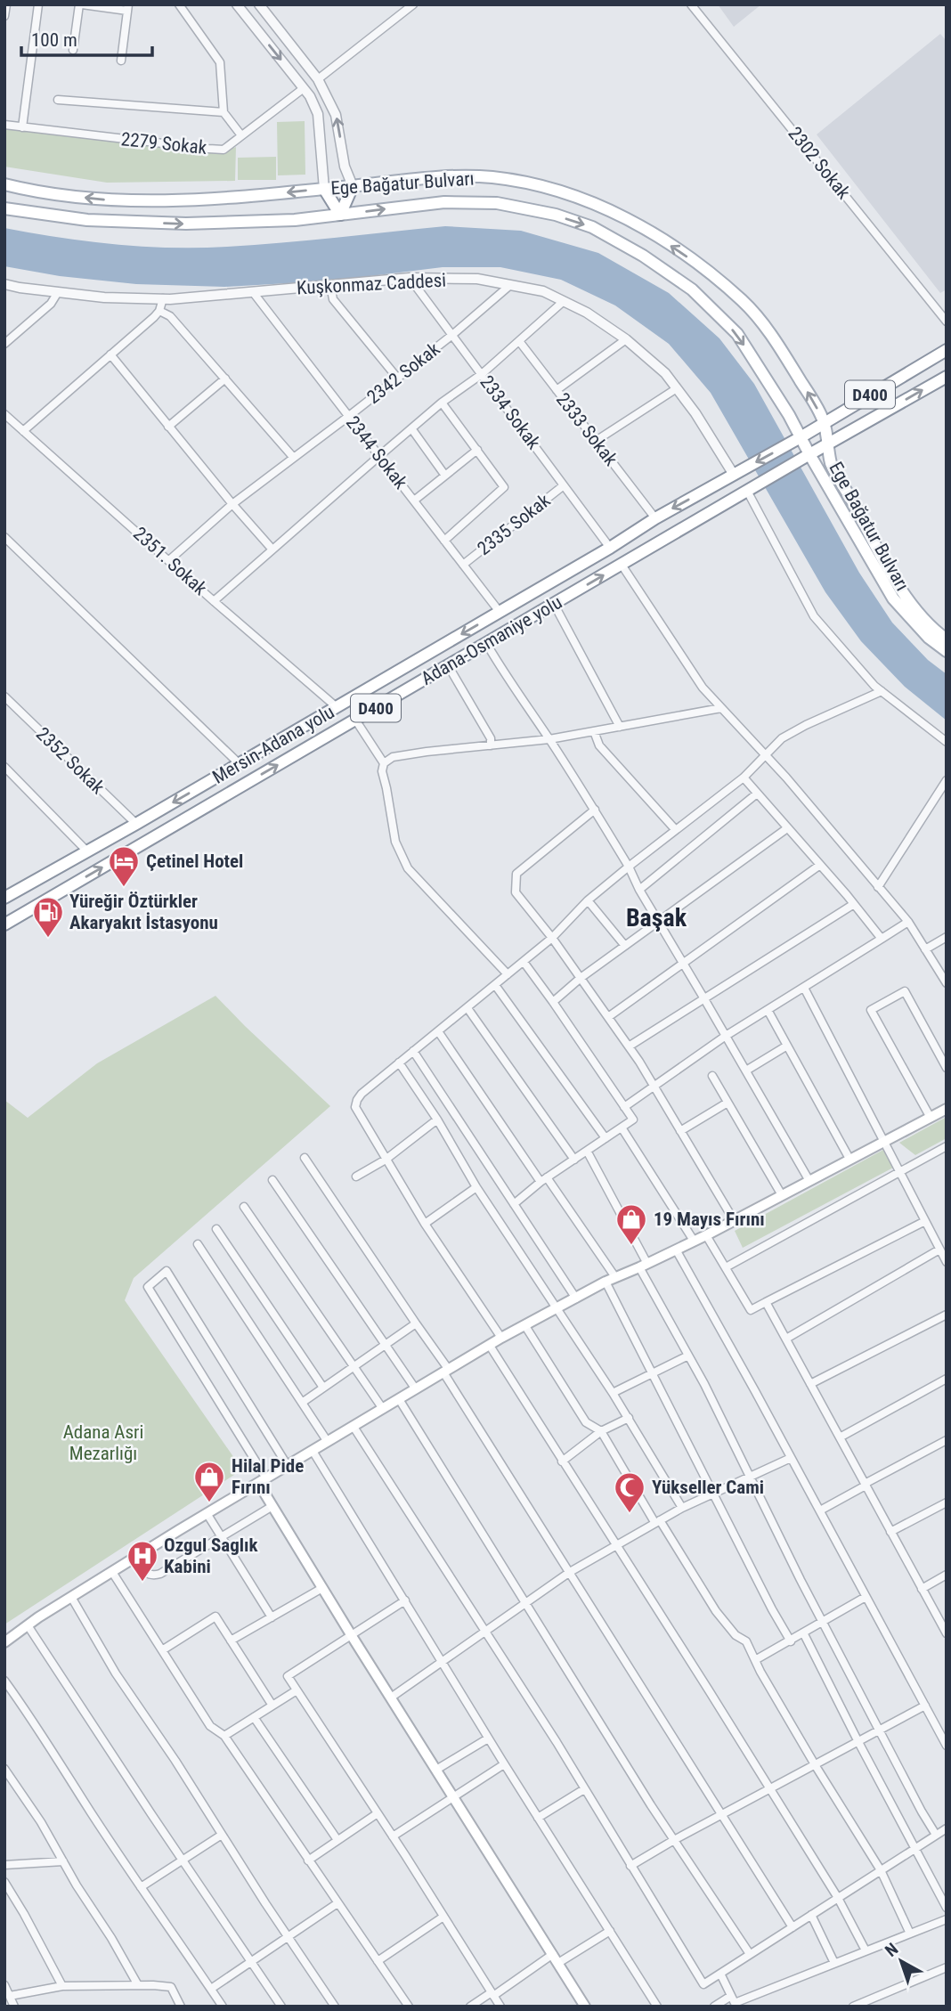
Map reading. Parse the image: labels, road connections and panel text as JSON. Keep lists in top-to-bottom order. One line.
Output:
{"streets":{"main road":["Ege Bağatur Bulvarı","D400","Adana-Osmaniye yolu","Mersin-Adana yolu"],"street":["2279 Sokak","2302 Sokak","Kuşkonmaz Caddesi","2342 Sokak","2334 Sokak","2333 Sokak","2344 Sokak","2335 Sokak","2351. Sokak","2352 Sokak"]},"crossings":[["Ege Bağatur Bulvarı","D400"],["Ege Bağatur Bulvarı","Adana-Osmaniye yolu"],["Kuşkonmaz Caddesi","2342 Sokak"],["Kuşkonmaz Caddesi","D400"],["Kuşkonmaz Caddesi","2334 Sokak"],["Kuşkonmaz Caddesi","2344 Sokak"],["Kuşkonmaz Caddesi","Mersin-Adana yolu"],["2342 Sokak","2334 Sokak"],["2342 Sokak","2344 Sokak"],["2342 Sokak","2351. Sokak"],["D400","Mersin-Adana yolu"],["2334 Sokak","2335 Sokak"],["2334 Sokak","Mersin-Adana yolu"],["2333 Sokak","Mersin-Adana yolu"],["2344 Sokak","2335 Sokak"],["2344 Sokak","Mersin-Adana yolu"],["2351. Sokak","Mersin-Adana yolu"],["Mersin-Adana yolu","2352 Sokak"]],"one_way":["Adana-Osmaniye yolu","Mersin-Adana yolu"],"districts":["Başak"],"parks":["Adana Asri Mezarlığı"],"places":{"hotel":["Çetinel Hotel"],"fuel station":["Yüreğir Öztürkler Akaryakıt İstasyonu"],"shop":["19 Mayıs Fırını","Hilal Pide Fırını"],"mosque":["Yükseller Cami"],"hospital":["Ozgul Saglık Kabini"]},"scale_bar":"100 m","north":"top left"}
